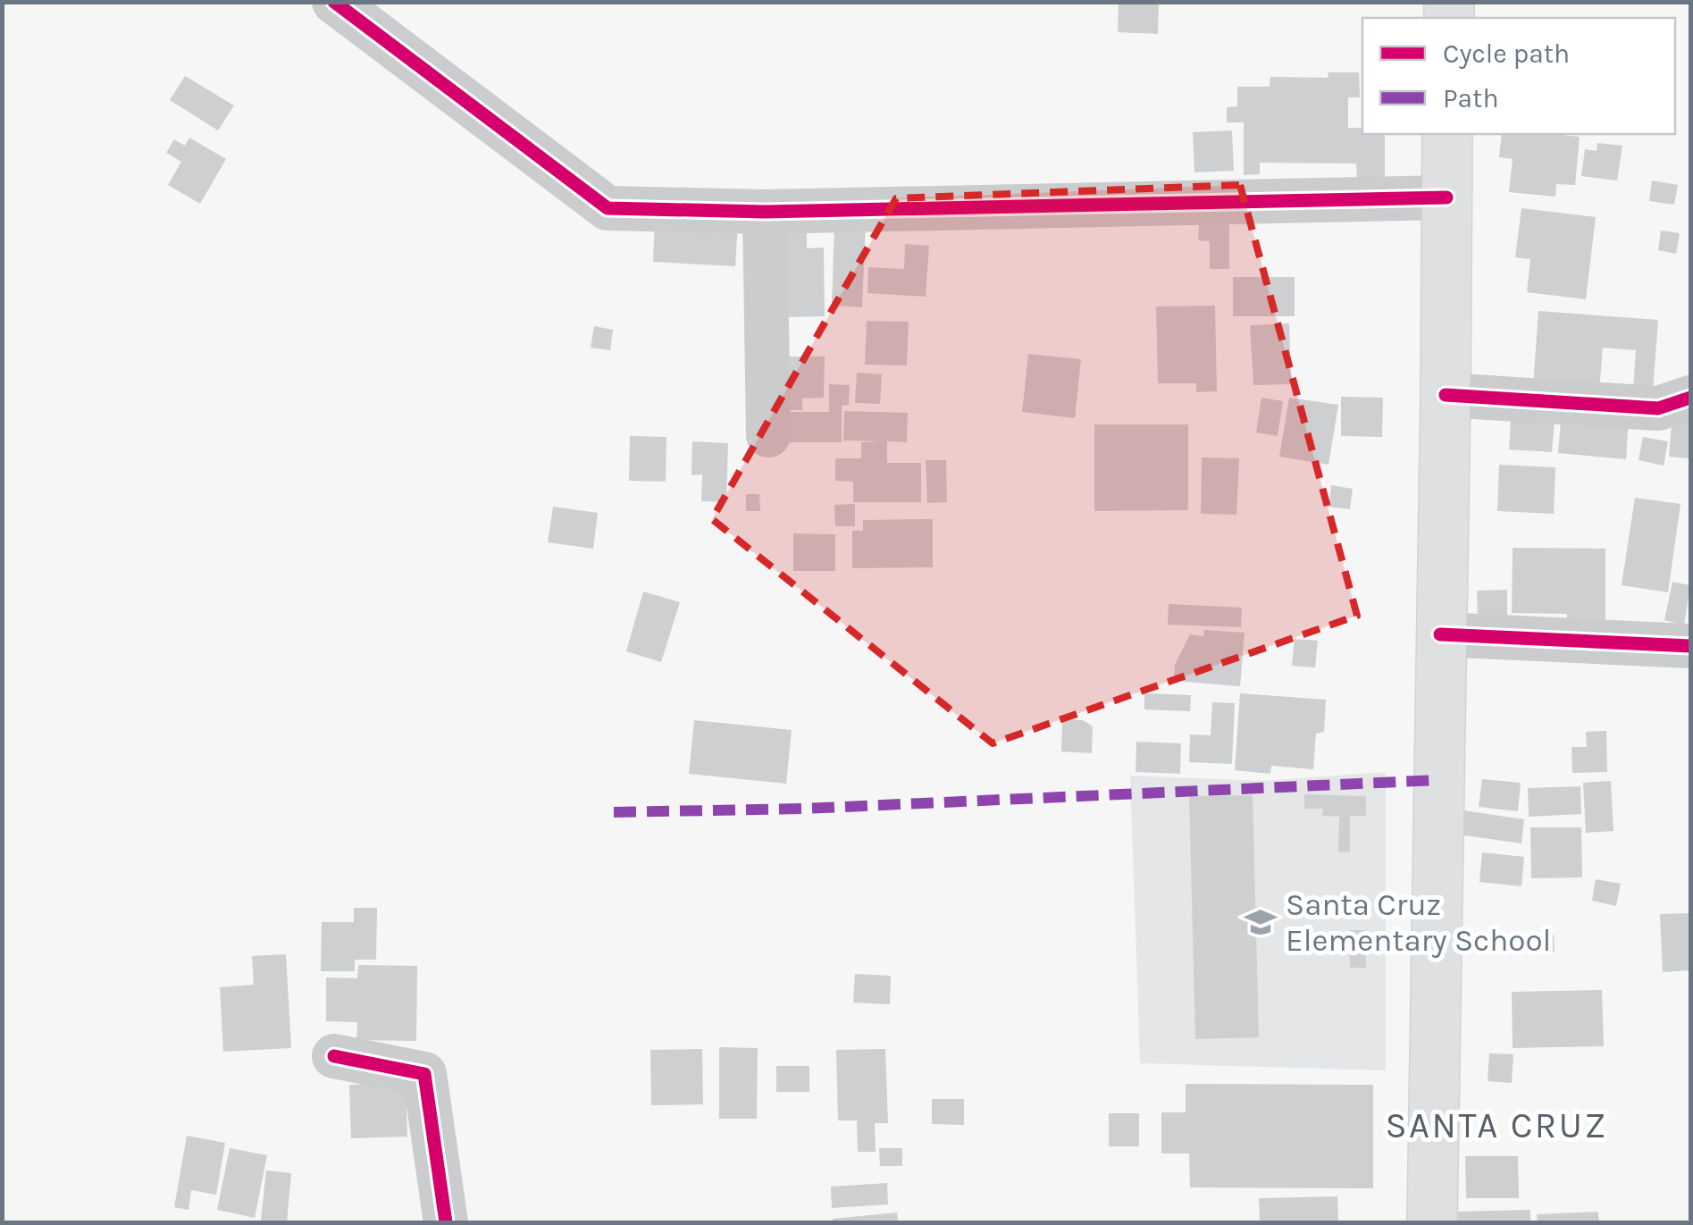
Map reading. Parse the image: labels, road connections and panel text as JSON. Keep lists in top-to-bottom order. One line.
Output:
{"districts":["SANTA CRUZ"],"places":{"school or university":["Santa Cruz Elementary School"]},"legend":["Cycle path","Path"]}
